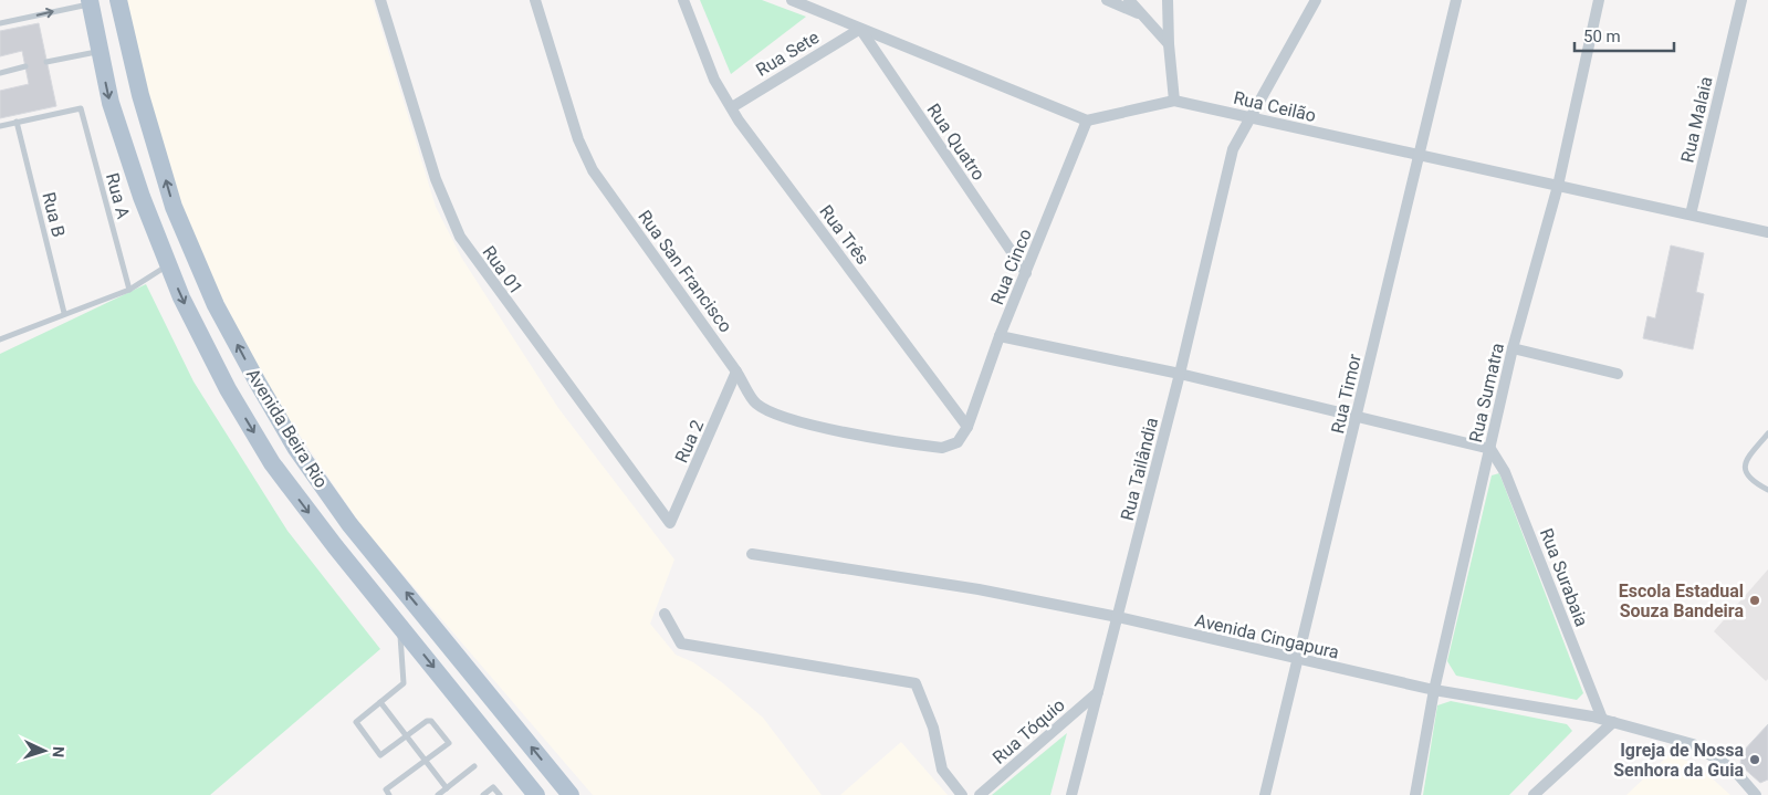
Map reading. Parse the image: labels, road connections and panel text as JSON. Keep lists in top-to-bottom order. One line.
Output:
{"streets":{"main road":["Avenida Beira Rio"],"street":["Rua Sete","Rua Ceilão","Rua Malaia","Rua Quatro","Rua Três","Rua Cinco","Rua 01","Rua San Francisco","Rua Sumatra","Rua Timor","Rua 2","Rua Tailândia","Rua Surabaia","Avenida Cingapura","Rua Tóquio"],"lane":["Rua A","Rua B"]},"crossings":[["Rua Sete","Rua Quatro"],["Rua Sete","Rua Três"],["Rua Ceilão","Rua Malaia"],["Rua Ceilão","Rua Cinco"],["Rua Ceilão","Rua Sumatra"],["Rua Ceilão","Rua Timor"],["Rua Ceilão","Rua Tailândia"],["Rua Quatro","Rua Cinco"],["Rua A","Rua B"],["Rua Três","Rua Cinco"],["Rua Três","Rua San Francisco"],["Rua Cinco","Rua San Francisco"],["Rua 01","Rua 2"],["Rua San Francisco","Rua 2"],["Rua Sumatra","Rua Surabaia"],["Rua Sumatra","Avenida Cingapura"],["Rua Timor","Avenida Cingapura"],["Rua Tailândia","Avenida Cingapura"],["Rua Tailândia","Rua Tóquio"],["Rua Surabaia","Avenida Cingapura"]],"places":["Escola Estadual Souza Bandeira","Igreja de Nossa Senhora da Guia"],"scale_bar":"50 m","north":"right"}
